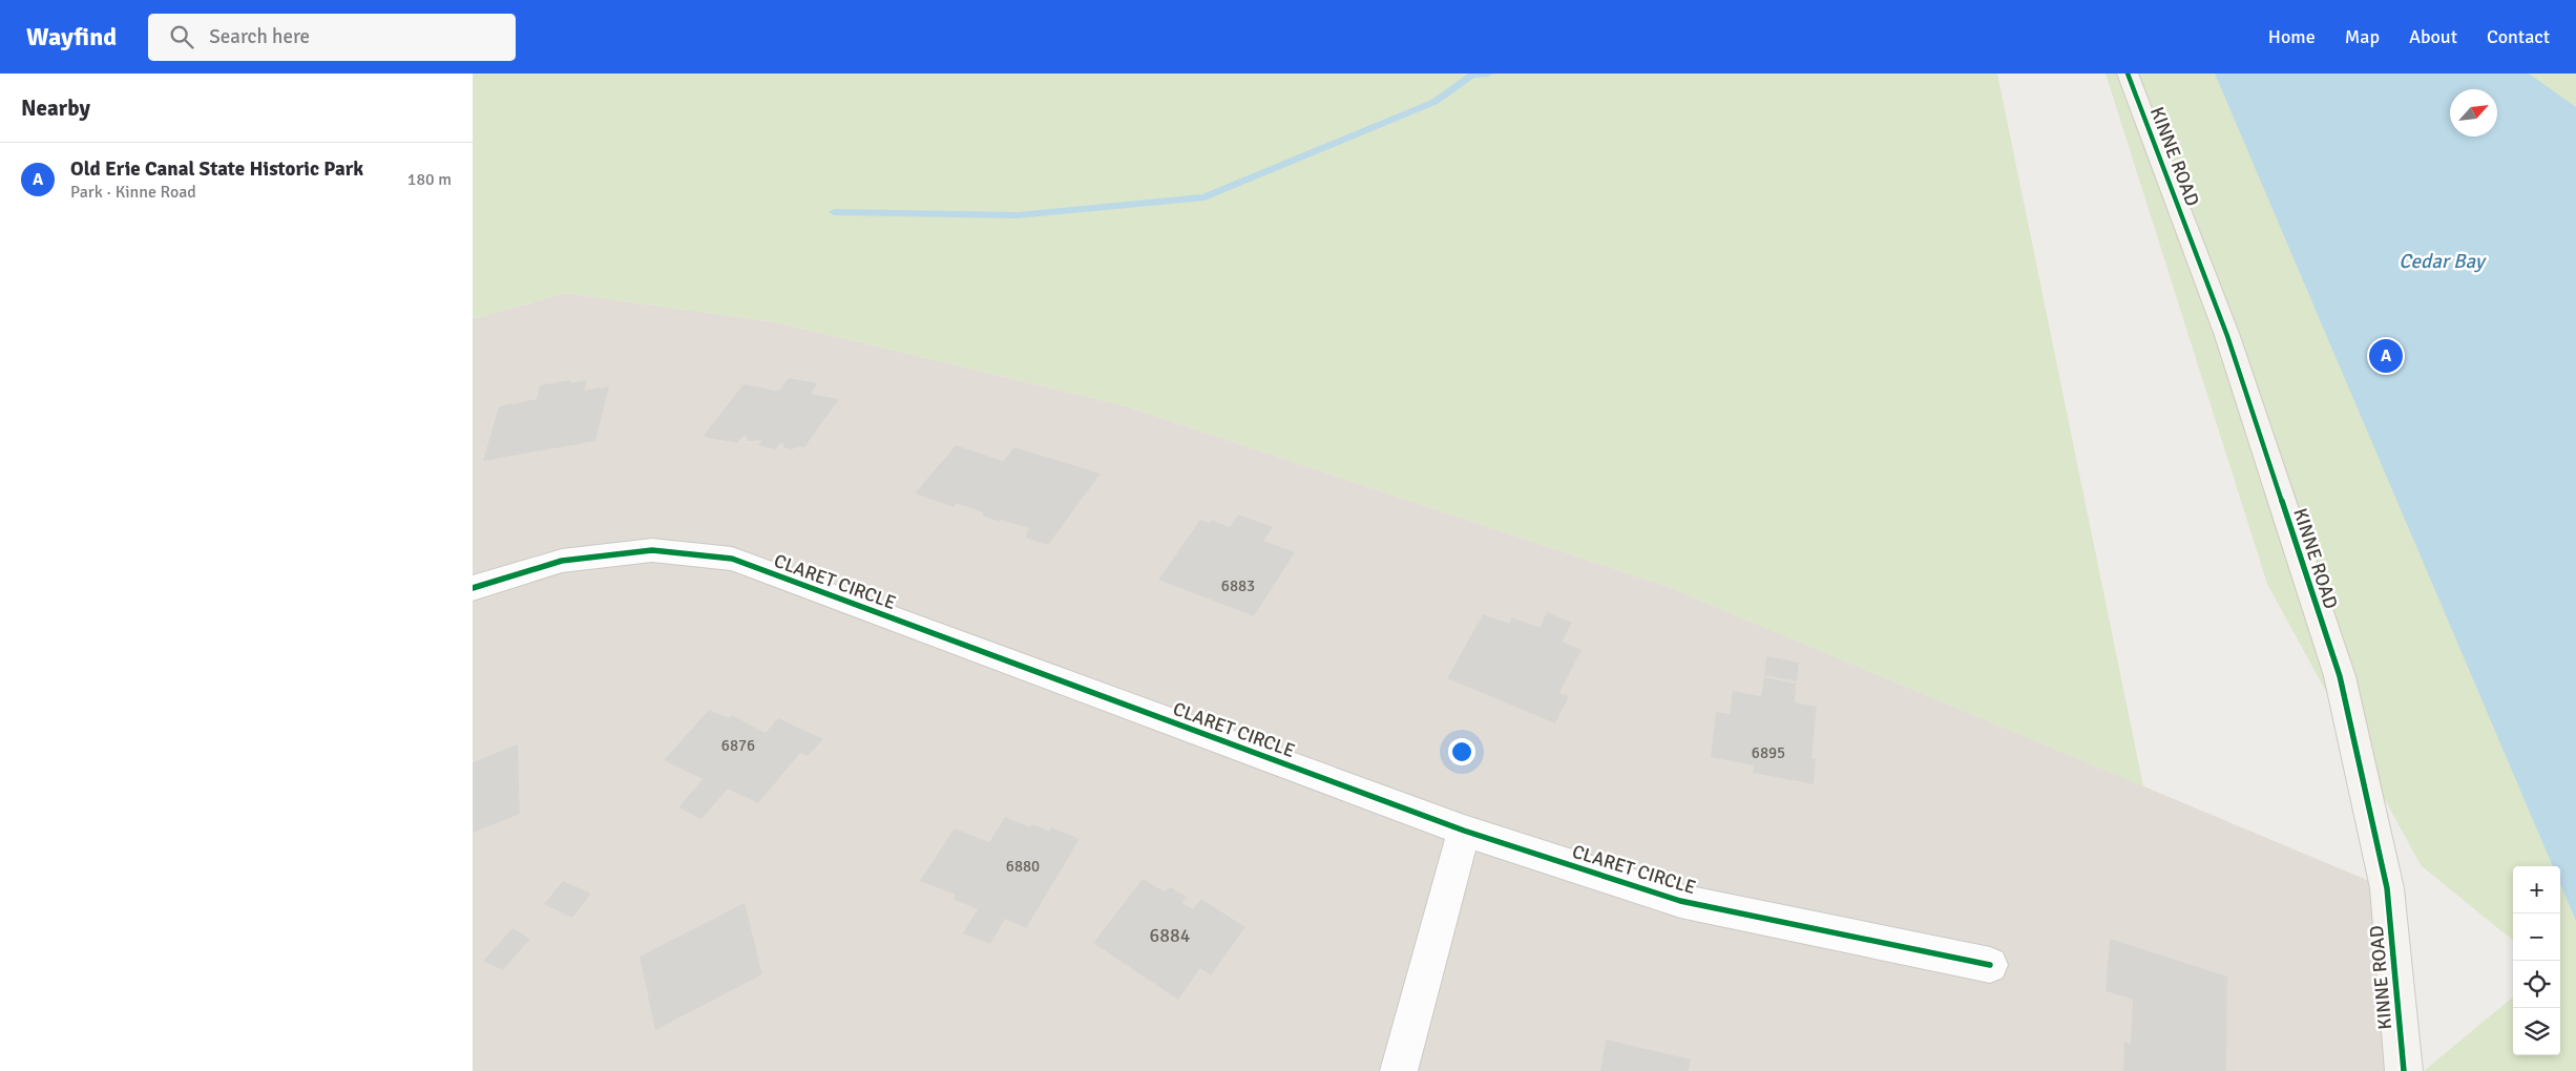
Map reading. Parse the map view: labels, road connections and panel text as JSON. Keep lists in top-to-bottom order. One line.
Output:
{"streets":{"street":["KINNE ROAD","CLARET CIRCLE"]},"water":["Cedar Bay"],"house_numbers":["6883","6876","6895","6880","6884"],"north":"top right","page":{"header":"Wayfind","search":"Search here","nav":["Home","Map","About","Contact"],"heading":"Nearby","list":[{"mark":"A","name":"Old Erie Canal State Historic Park","note":"Park · Kinne Road","value":"180 m"}],"pins":"A","map_buttons":["+","−"]}}
